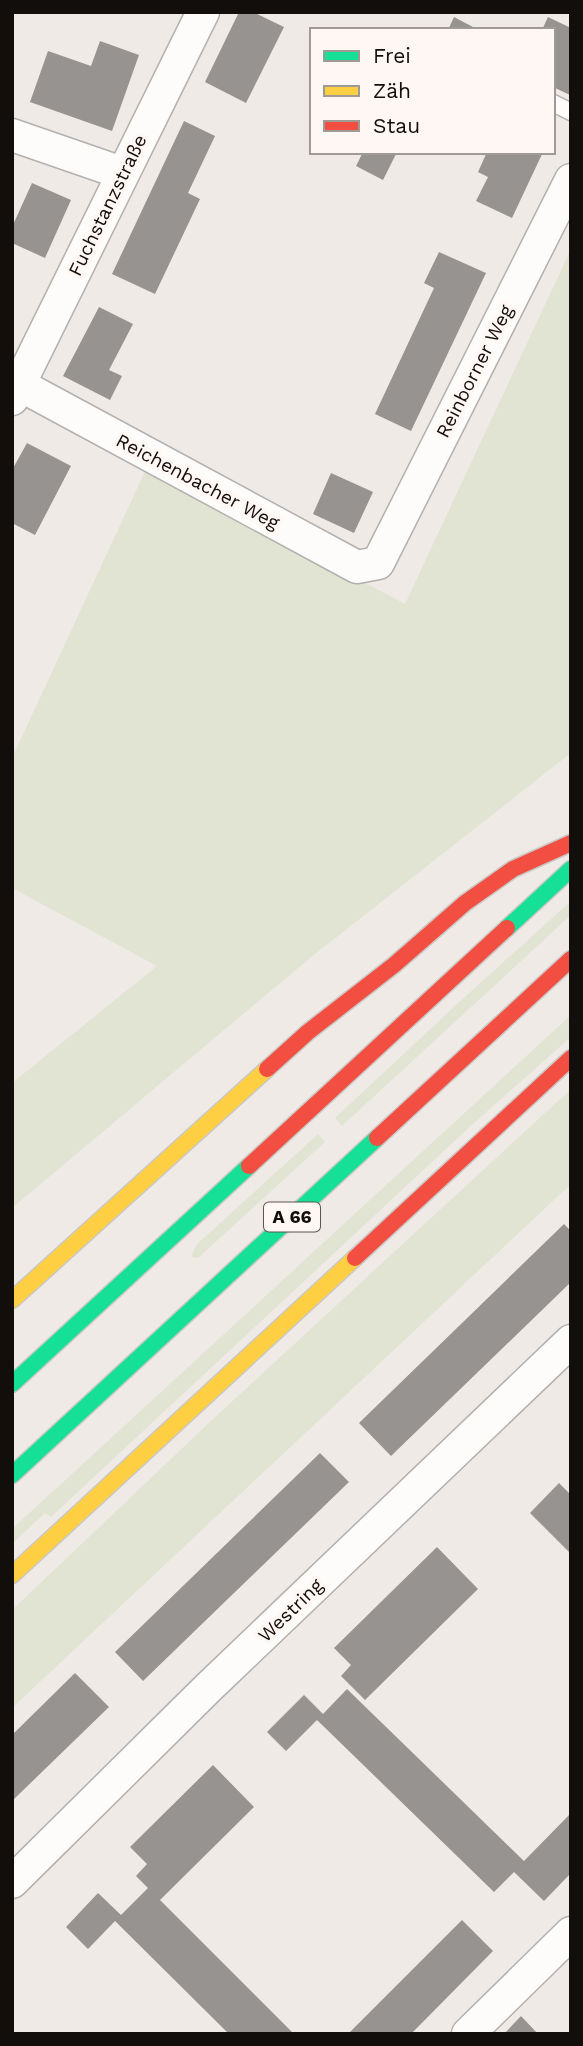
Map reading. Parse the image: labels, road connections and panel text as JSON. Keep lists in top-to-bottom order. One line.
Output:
{"streets":{"highway":["A 66"],"street":["Fuchstanzstraße","Reinborner Weg","Reichenbacher Weg","Westring"]},"crossings":[["Fuchstanzstraße","Reichenbacher Weg"],["Reinborner Weg","Reichenbacher Weg"]],"legend":["Frei","Zäh","Stau"]}
